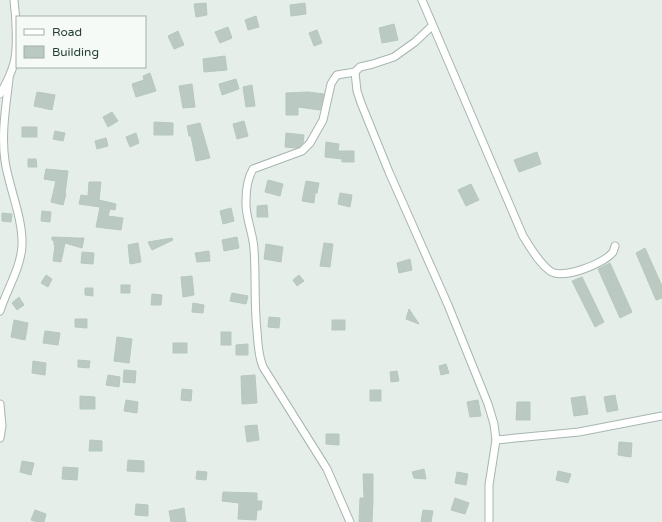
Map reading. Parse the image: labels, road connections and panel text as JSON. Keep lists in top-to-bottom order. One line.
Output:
{"legend":["Road","Building"]}
